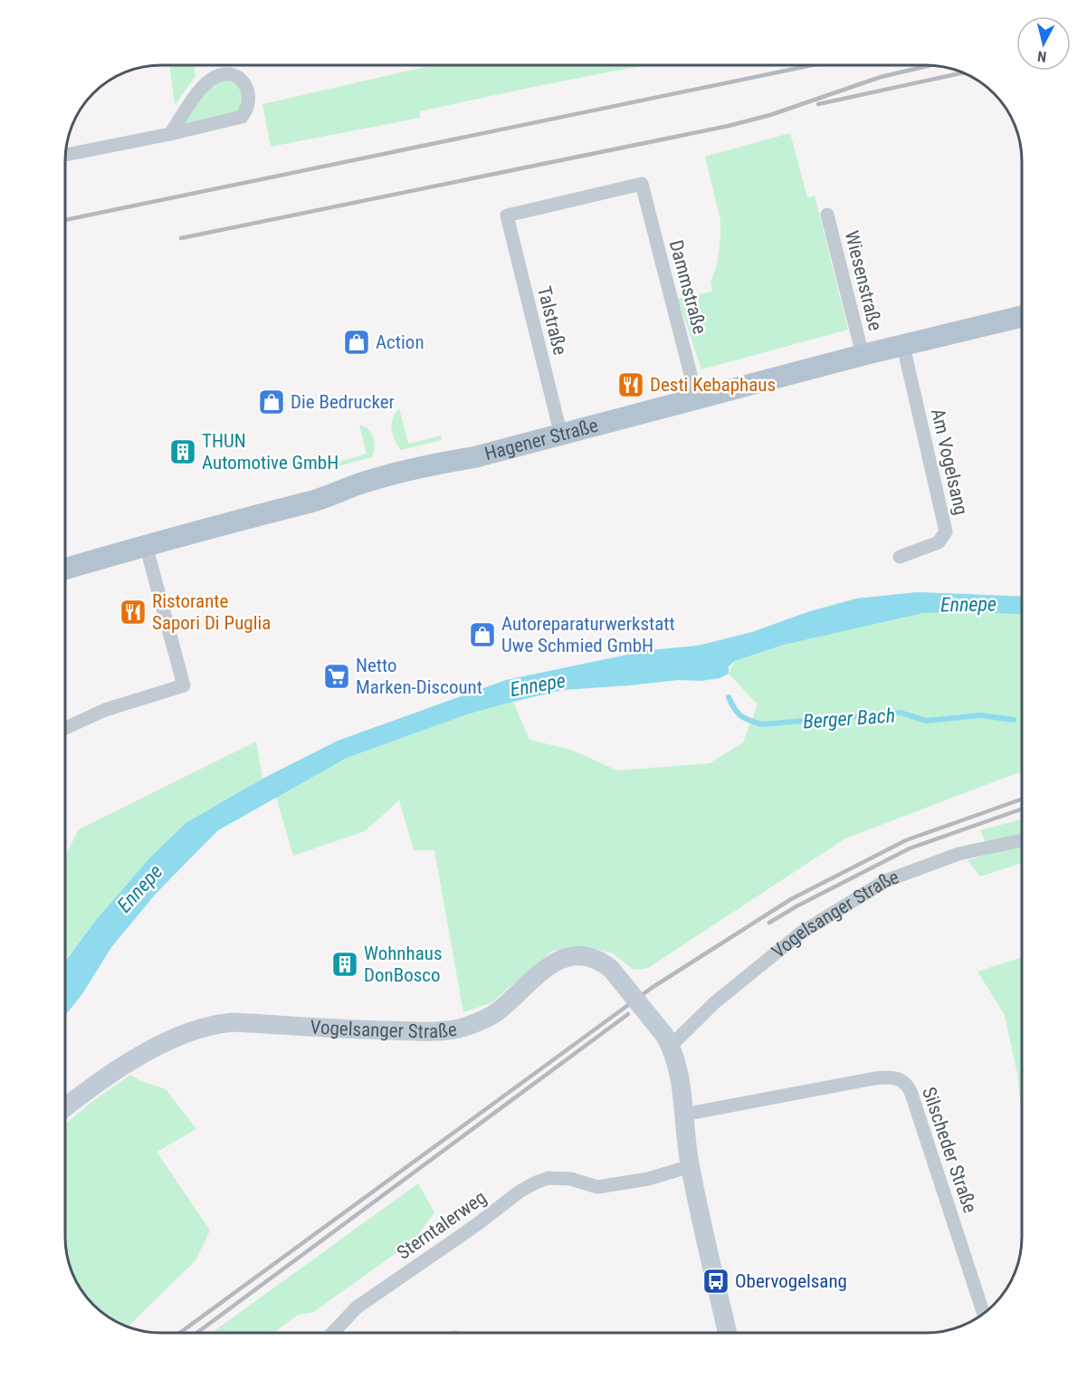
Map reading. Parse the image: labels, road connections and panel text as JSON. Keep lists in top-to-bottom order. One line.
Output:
{"streets":{"main road":["Hagener Straße"],"street":["Wiesenstraße","Dammstraße","Talstraße","Am Vogelsang","Vogelsanger Straße","Silscheder Straße","Sterntalerweg"]},"crossings":[["Wiesenstraße","Hagener Straße"],["Dammstraße","Talstraße"],["Dammstraße","Hagener Straße"],["Talstraße","Hagener Straße"],["Hagener Straße","Am Vogelsang"],["Vogelsanger Straße","Silscheder Straße"],["Vogelsanger Straße","Sterntalerweg"]],"water":["Ennepe","Berger Bach"],"places":{"shop":["Action","Die Bedrucker","Autoreparaturwerkstatt Uwe Schmied GmbH"],"restaurant":["Desti Kebaphaus","Ristorante Sapori Di Puglia"],"building":["THUN Automotive GmbH","Wohnhaus DonBosco"],"supermarket":["Netto Marken-Discount"],"bus stop":["Obervogelsang"]},"north":"bottom"}
